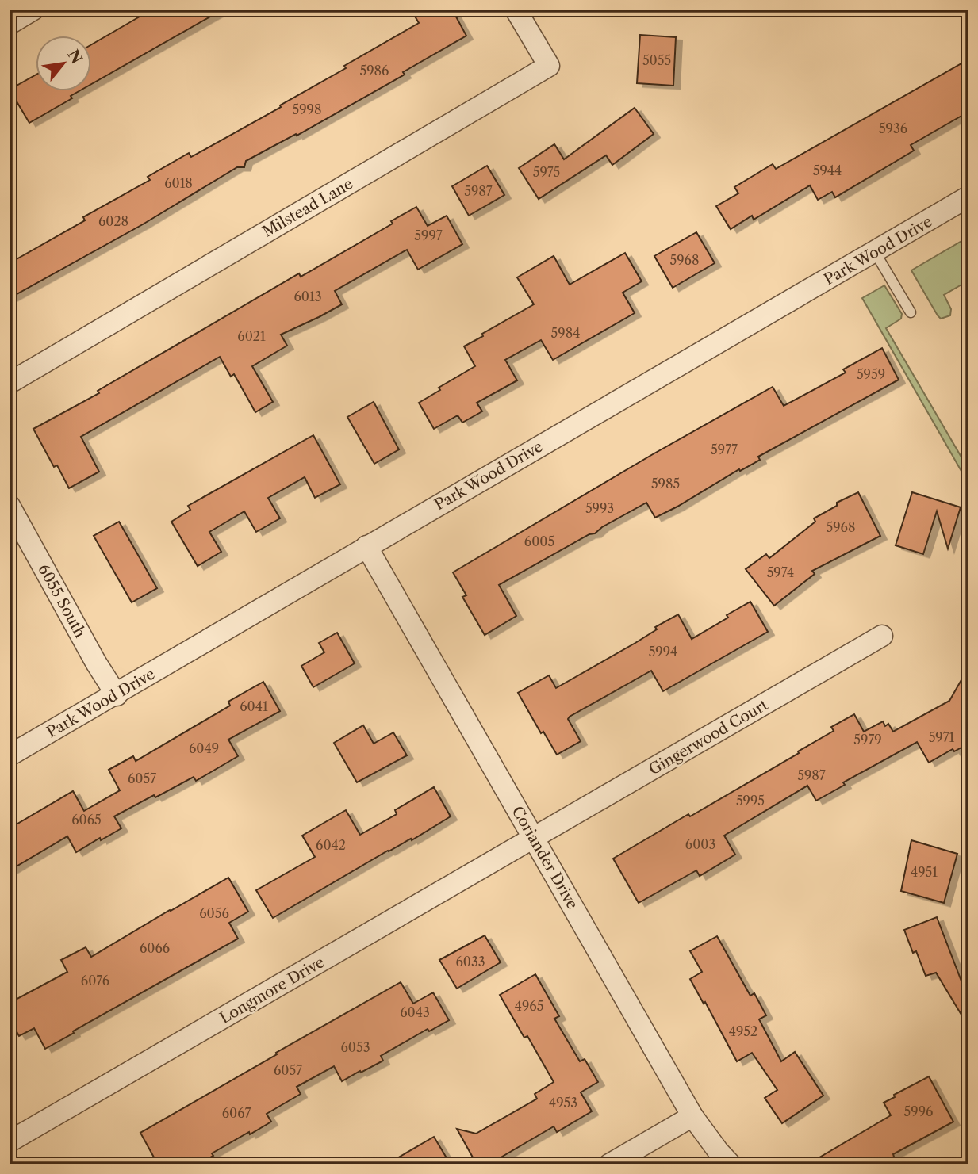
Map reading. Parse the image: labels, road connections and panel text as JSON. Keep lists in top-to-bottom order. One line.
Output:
{"streets":{"street":["Milstead Lane","Park Wood Drive","6055 South","Gingerwood Court","Coriander Drive","Longmore Drive"]},"crossings":[["Park Wood Drive","6055 South"],["Park Wood Drive","Coriander Drive"],["Gingerwood Court","Coriander Drive"],["Gingerwood Court","Longmore Drive"],["Coriander Drive","Longmore Drive"]],"house_numbers":["5055","5986","5998","5936","5944","5975","6018","5987","6028","5997","5968","6013","5984","6021","5959","5977","5985","5993","5968","6005","5974","5994","6041","5971","5979","6049","5987","6057","5995","6065","6003","6042","4951","6056","6066","6033","6076","4965","6043","4952","6053","6057","4953","5996","6067"],"north":"top right"}
